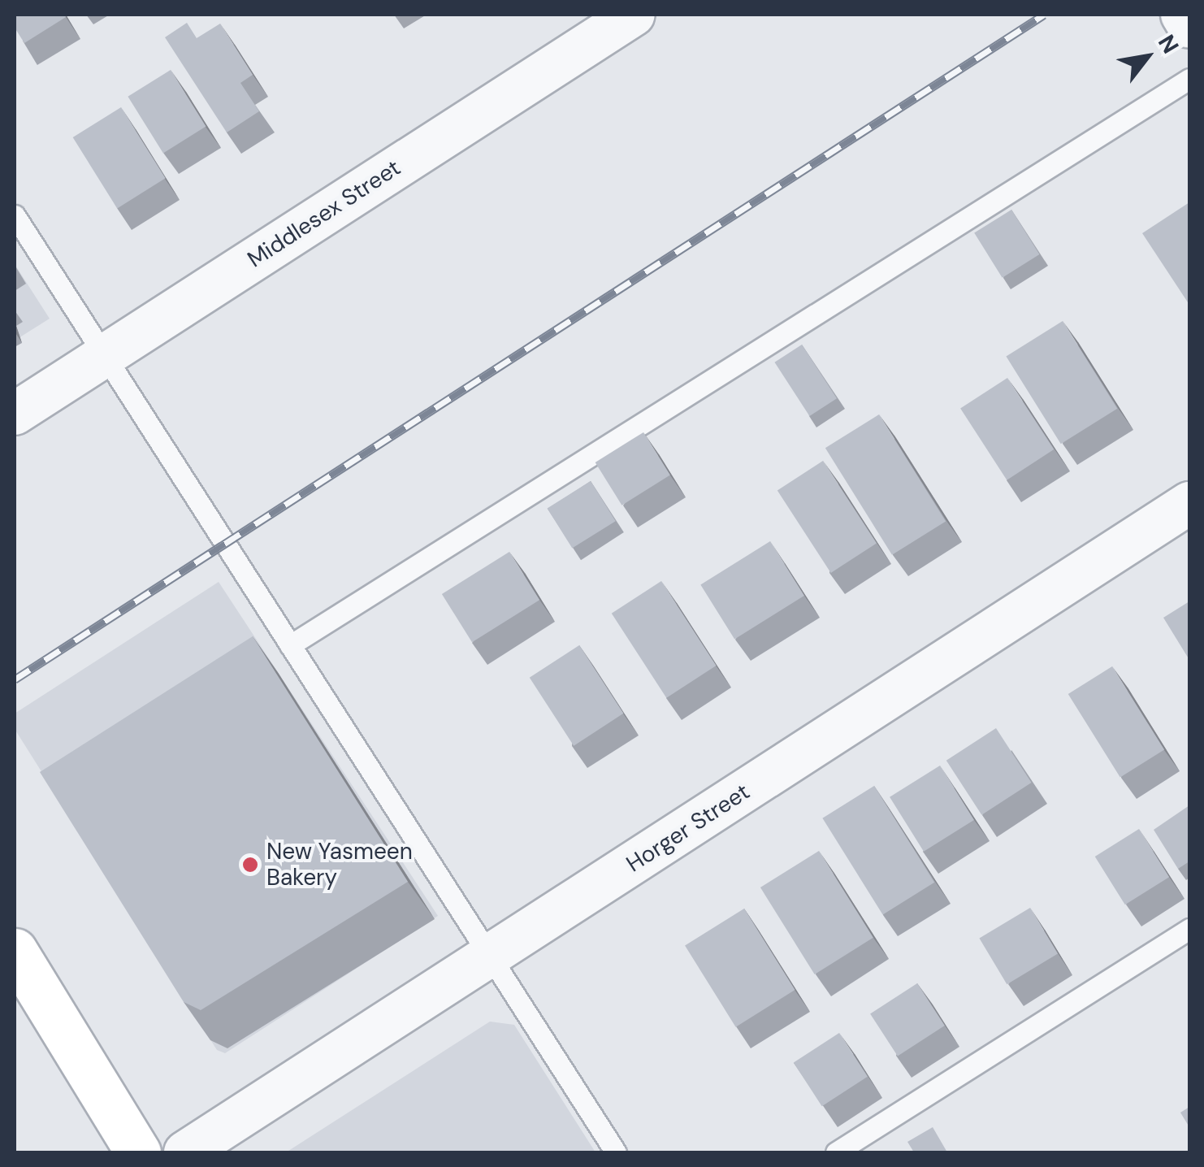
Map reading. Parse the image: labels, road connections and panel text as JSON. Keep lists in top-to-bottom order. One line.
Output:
{"streets":{"street":["Middlesex Street","Horger Street"]},"places":["New Yasmeen Bakery"],"north":"top right"}
